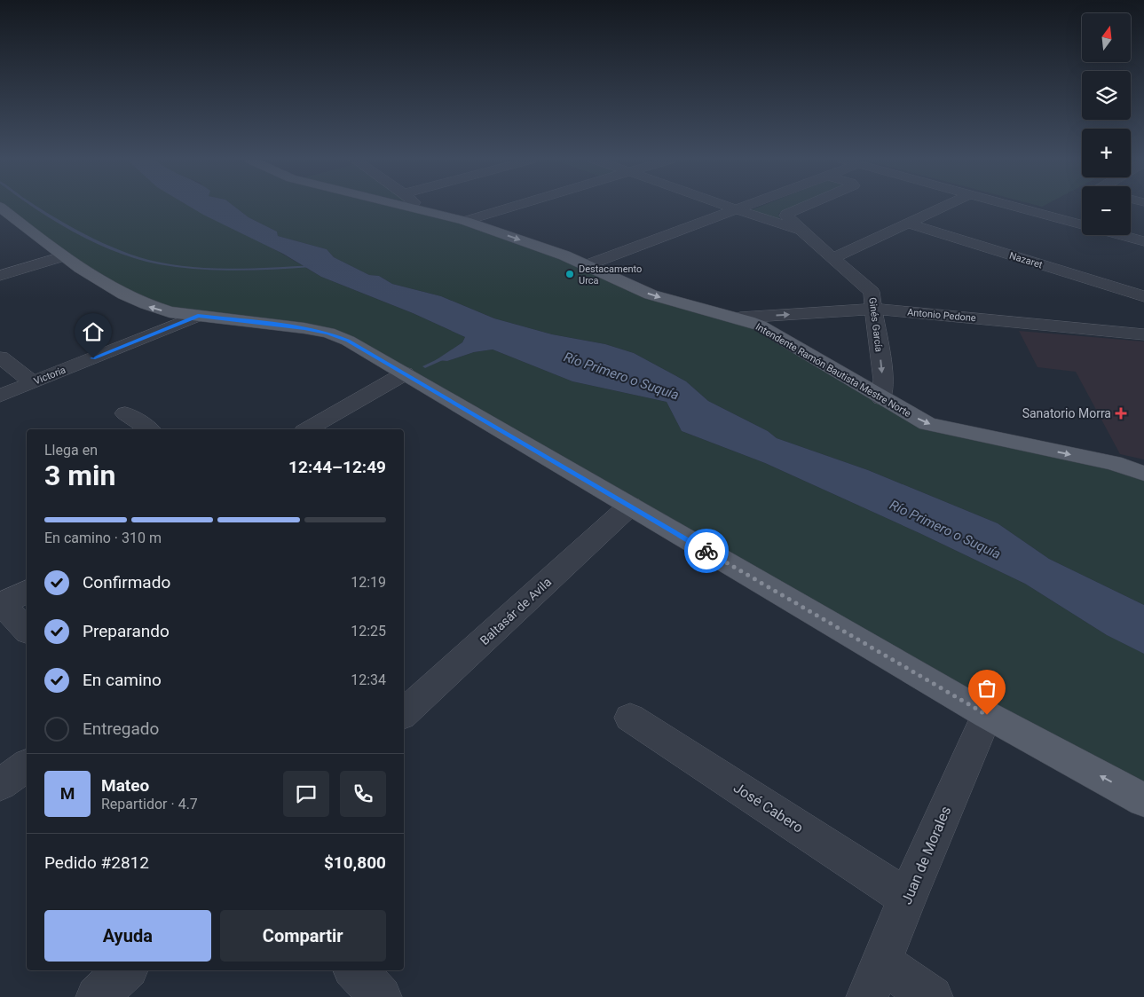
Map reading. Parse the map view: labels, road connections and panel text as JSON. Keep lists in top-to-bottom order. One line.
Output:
{"streets":{"main road":["Intendente Ramón Bautista Mestre Norte"],"street":["Nazaret","Antonio Pedone","Ginés García","Victoria","Baltasár de Avila","José Cabero","Juan de Morales"]},"crossings":[["Antonio Pedone","Ginés García"],["Antonio Pedone","Intendente Ramón Bautista Mestre Norte"],["Ginés García","Intendente Ramón Bautista Mestre Norte"],["José Cabero","Juan de Morales"]],"water":["Río Primero o Suquía"],"places":{"other":["Destacamento Urca"],"health":["Sanatorio Morra"]},"north":"top","page":{"map_buttons":["+","−"],"heading":["3 min","Llega en","12:44–12:49"],"panel":["Mateo","Repartidor · 4.7","Pedido #2812","$10,800"],"bar":"En camino · 310 m","list":[["Confirmado","12:19"],["Preparando","12:25"],["En camino","12:34"],"Entregado"],"round":"M","buttons":["Ayuda","Compartir"]}}
